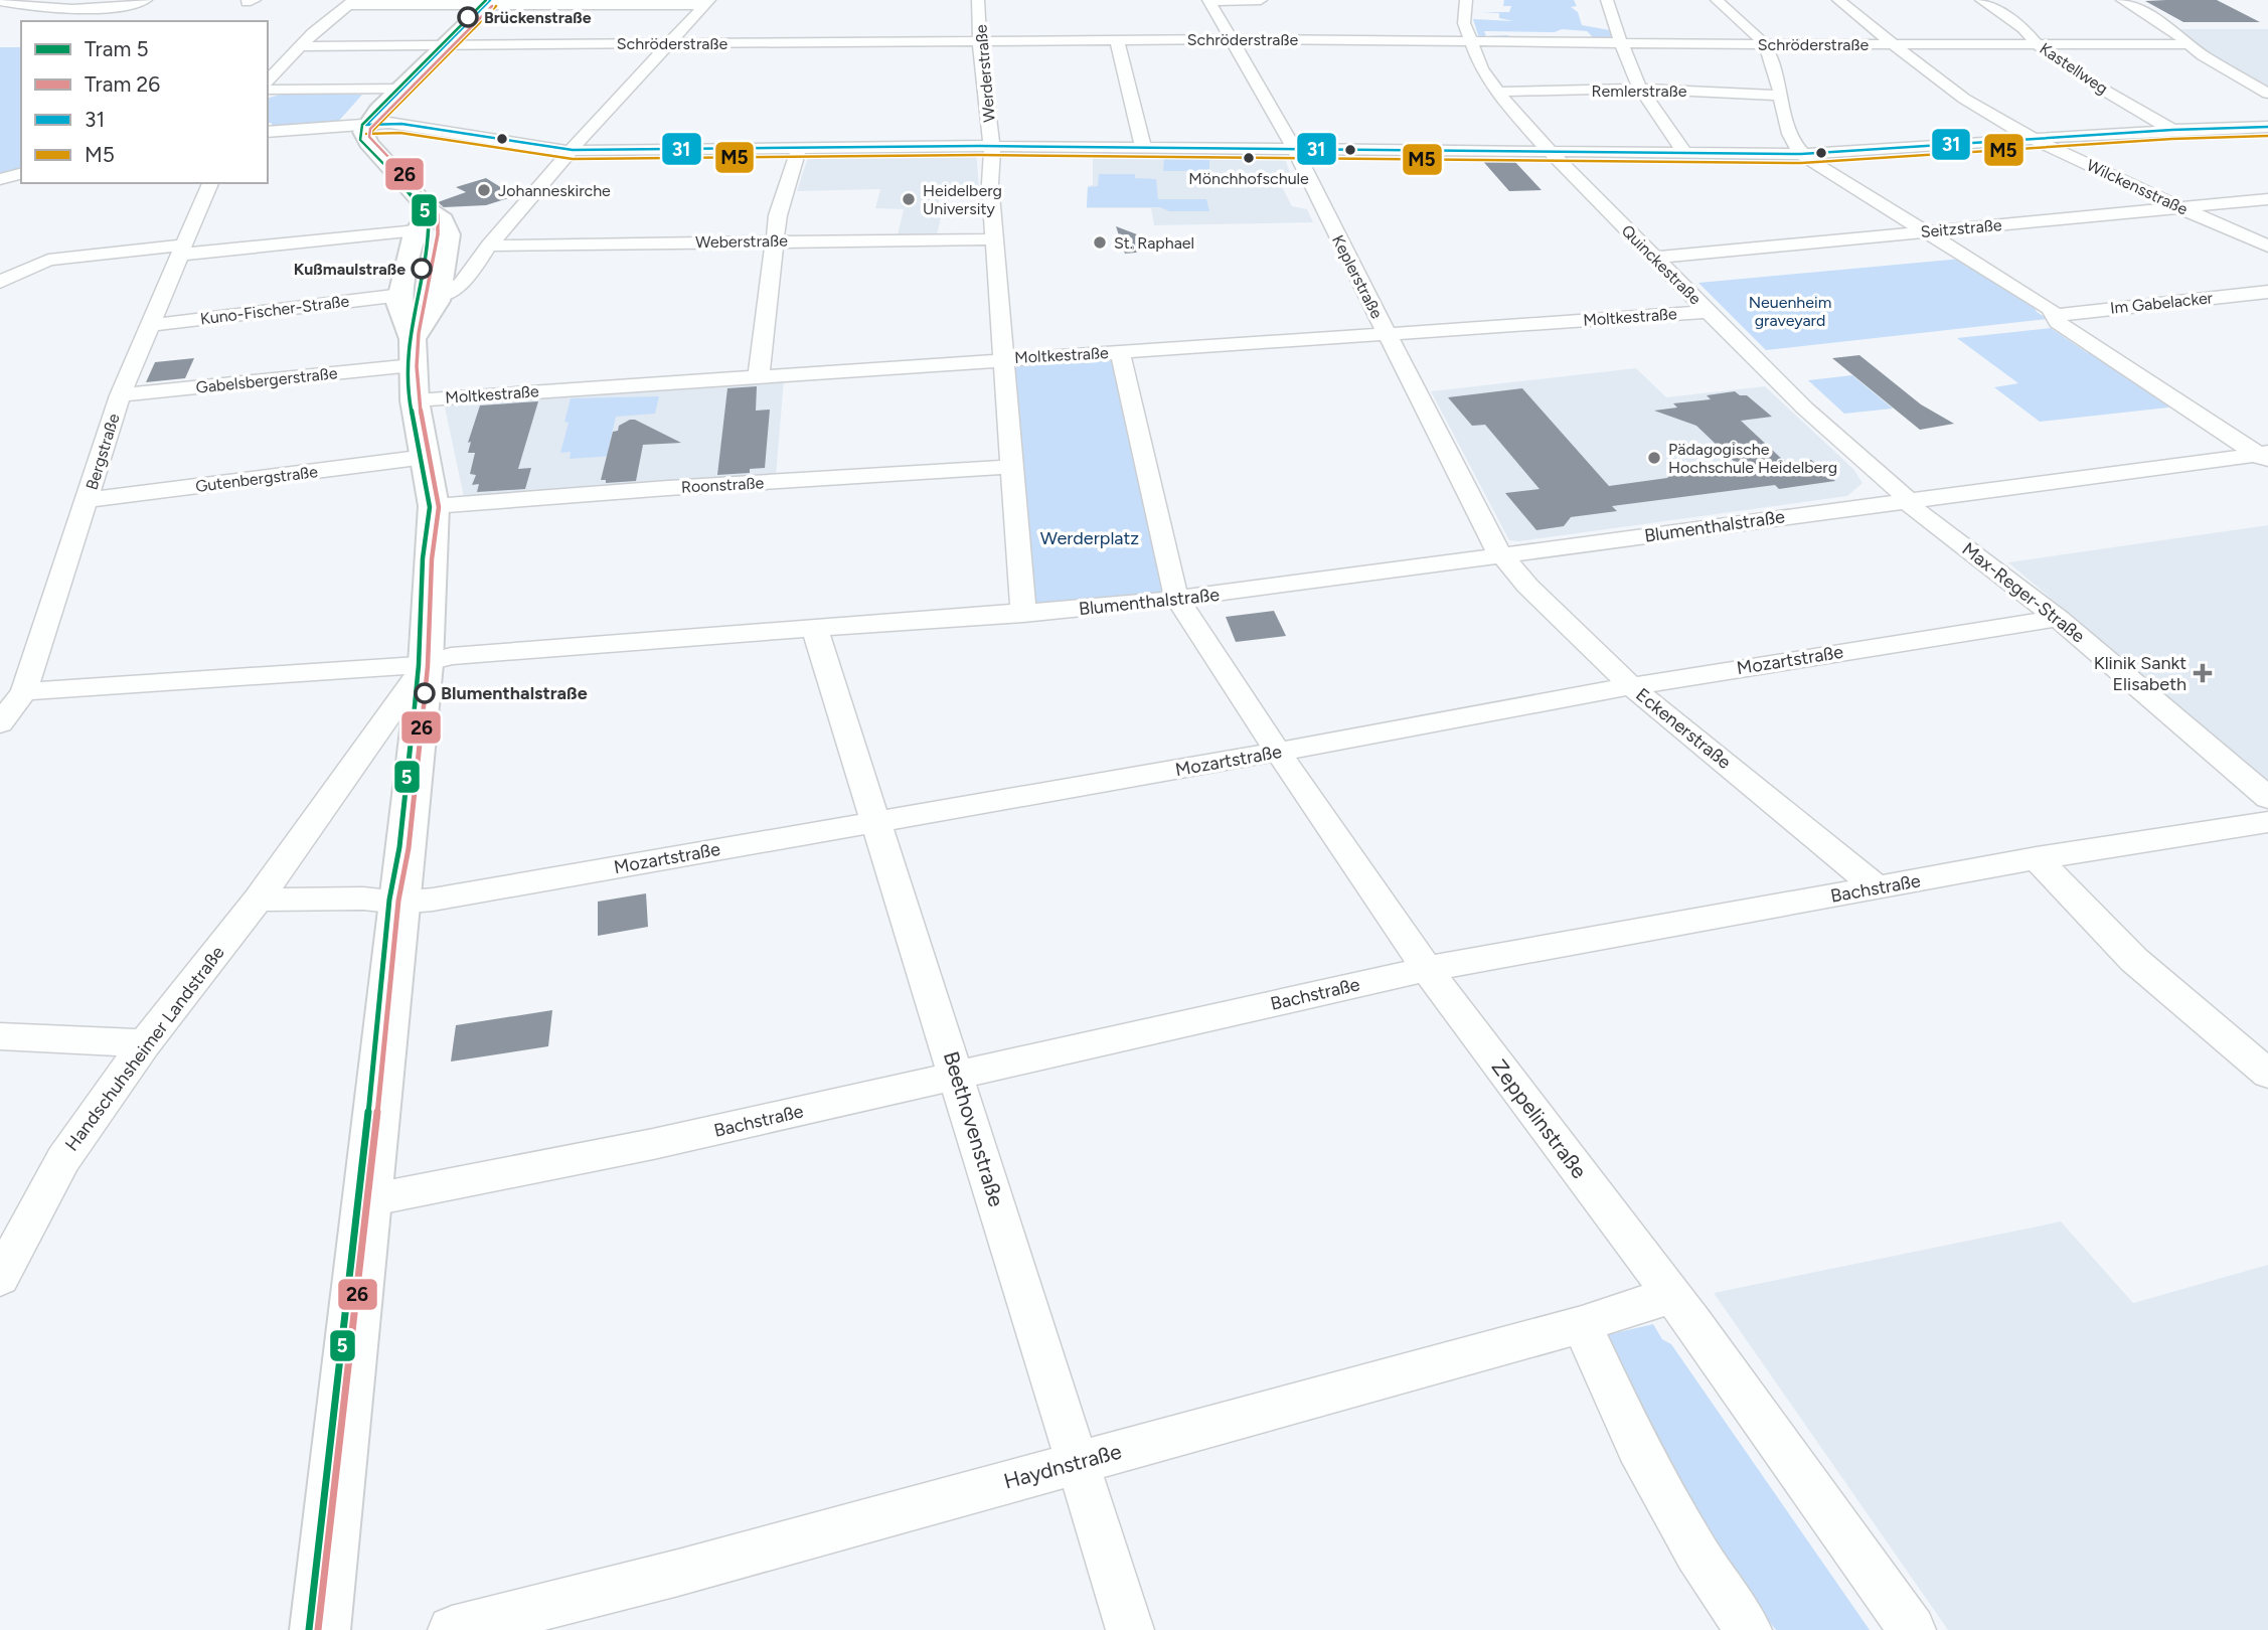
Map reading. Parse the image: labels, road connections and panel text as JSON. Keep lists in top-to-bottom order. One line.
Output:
{"streets":{"street":["Schröderstraße","Kastellweg","Werderstraße","Remlerstraße","Wilckensstraße","Seitzstraße","Weberstraße","Quinckestraße","Keplerstraße","Im Gabelacker","Kuno-Fischer-Straße","Moltkestraße","Gabelsbergerstraße","Bergstraße","Gutenbergstraße","Roonstraße","Blumenthalstraße","Max-Reger-Straße","Mozartstraße","Eckenerstraße","Bachstraße","Handschuhsheimer Landstraße","Zeppelinstraße","Beethovenstraße","Haydnstraße"]},"crossings":[["Schröderstraße","Kastellweg"],["Schröderstraße","Werderstraße"],["Schröderstraße","Wilckensstraße"],["Schröderstraße","Quinckestraße"],["Schröderstraße","Keplerstraße"],["Werderstraße","Weberstraße"],["Werderstraße","Moltkestraße"],["Remlerstraße","Quinckestraße"],["Wilckensstraße","Seitzstraße"],["Seitzstraße","Quinckestraße"],["Quinckestraße","Moltkestraße"],["Quinckestraße","Blumenthalstraße"],["Quinckestraße","Max-Reger-Straße"],["Keplerstraße","Moltkestraße"],["Keplerstraße","Blumenthalstraße"],["Keplerstraße","Eckenerstraße"],["Kuno-Fischer-Straße","Bergstraße"],["Gabelsbergerstraße","Bergstraße"],["Bergstraße","Gutenbergstraße"],["Bergstraße","Blumenthalstraße"],["Blumenthalstraße","Max-Reger-Straße"],["Blumenthalstraße","Eckenerstraße"],["Blumenthalstraße","Handschuhsheimer Landstraße"],["Blumenthalstraße","Zeppelinstraße"],["Blumenthalstraße","Beethovenstraße"],["Max-Reger-Straße","Mozartstraße"],["Mozartstraße","Eckenerstraße"],["Mozartstraße","Zeppelinstraße"],["Mozartstraße","Beethovenstraße"],["Eckenerstraße","Bachstraße"],["Bachstraße","Zeppelinstraße"],["Bachstraße","Beethovenstraße"],["Zeppelinstraße","Haydnstraße"],["Beethovenstraße","Haydnstraße"]],"parks":["Neuenheim graveyard","Werderplatz"],"places":{"other":["Brückenstraße","Mönchhofschule","Johanneskirche","Heidelberg University","St. Raphael","Kußmaulstraße","Pädagogische Hochschule Heidelberg","Blumenthalstraße"],"health":["Klinik Sankt Elisabeth"]},"lines":["tram line 5","transit line 31","tram line 26","transit line M5"],"legend":["Tram 5","Tram 26","31","M5"]}
